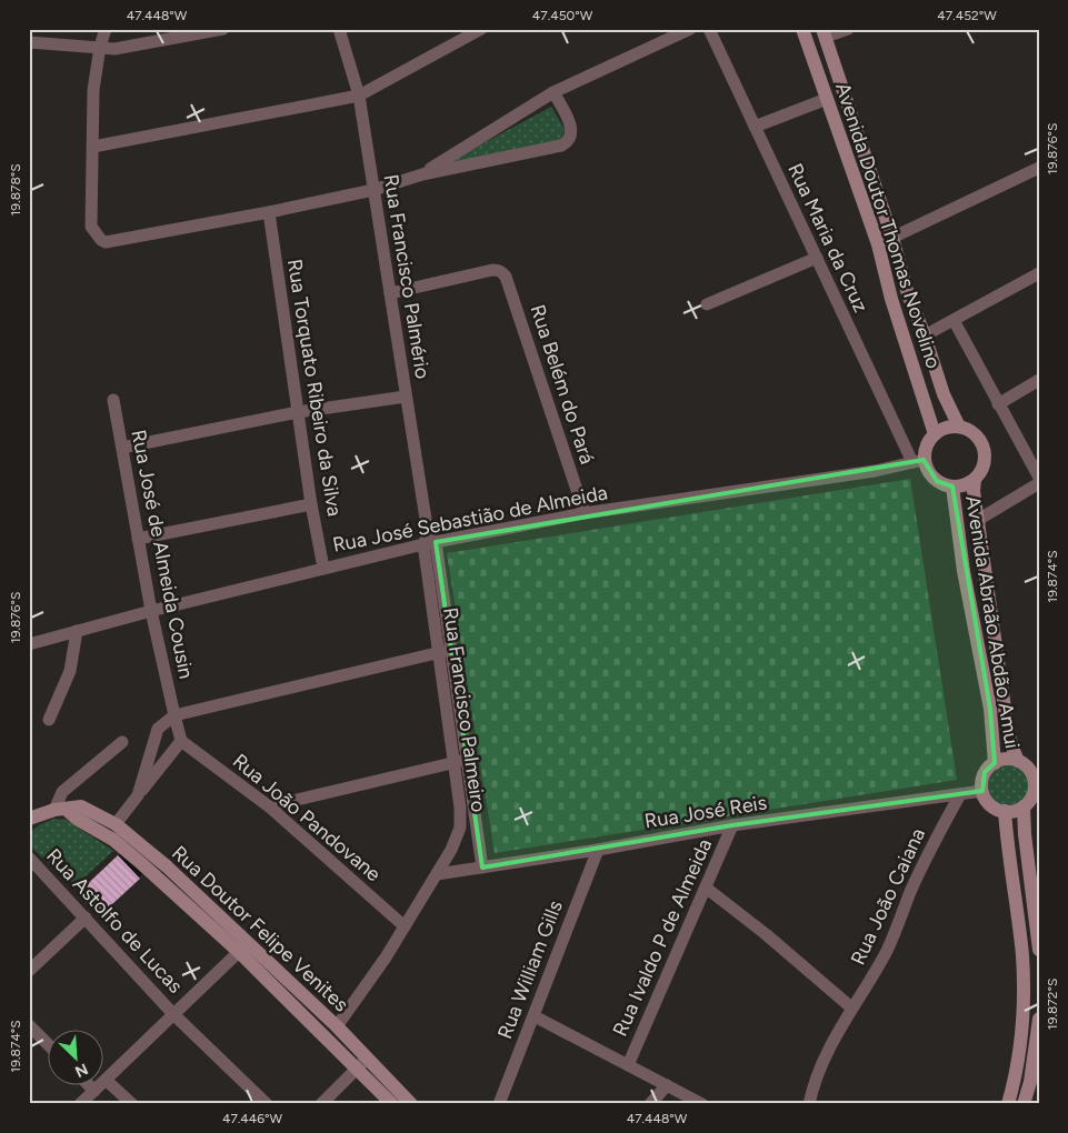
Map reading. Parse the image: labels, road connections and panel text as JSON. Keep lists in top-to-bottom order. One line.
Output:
{"streets":{"main road":["Avenida Doutor Thomas Novelino","Avenida Abraão Abdão Amui","Rua Doutor Felipe Venites"],"street":["Rua Maria da Cruz","Rua Francisco Palmério","Rua Belém do Pará","Rua Torquato Ribeiro da Silva","Rua José Sebastião de Almeida","Rua José de Almeida Cousin","Rua Francisco Palmeiro","Rua José Reis","Rua João Pandovane","Rua João Caiana","Rua Astolfo de Lucas","Rua Ivaldo P de Almeida","Rua William Gills"]},"crossings":[["Avenida Doutor Thomas Novelino","Rua Maria da Cruz"],["Avenida Doutor Thomas Novelino","Rua José Sebastião de Almeida"],["Avenida Doutor Thomas Novelino","Avenida Abraão Abdão Amui"],["Rua Maria da Cruz","Rua José Sebastião de Almeida"],["Rua Maria da Cruz","Avenida Abraão Abdão Amui"],["Rua Francisco Palmério","Rua Belém do Pará"],["Rua Francisco Palmério","Rua José Sebastião de Almeida"],["Rua Francisco Palmério","Rua Francisco Palmeiro"],["Rua Belém do Pará","Rua José Sebastião de Almeida"],["Rua Torquato Ribeiro da Silva","Rua José Sebastião de Almeida"],["Rua José Sebastião de Almeida","Rua José de Almeida Cousin"],["Rua José Sebastião de Almeida","Avenida Abraão Abdão Amui"],["Rua José Sebastião de Almeida","Rua Francisco Palmeiro"],["Rua José de Almeida Cousin","Rua João Pandovane"],["Avenida Abraão Abdão Amui","Rua José Reis"],["Rua Francisco Palmeiro","Rua José Reis"],["Rua Francisco Palmeiro","Rua João Pandovane"],["Rua Francisco Palmeiro","Rua Doutor Felipe Venites"],["Rua José Reis","Rua João Caiana"],["Rua José Reis","Rua Ivaldo P de Almeida"],["Rua José Reis","Rua William Gills"]],"north":"bottom right","coordinates":["47.448°W","47.450°W","47.452°W","19.876°S","19.878°S","19.874°S","19.872°S","47.446°W"]}
